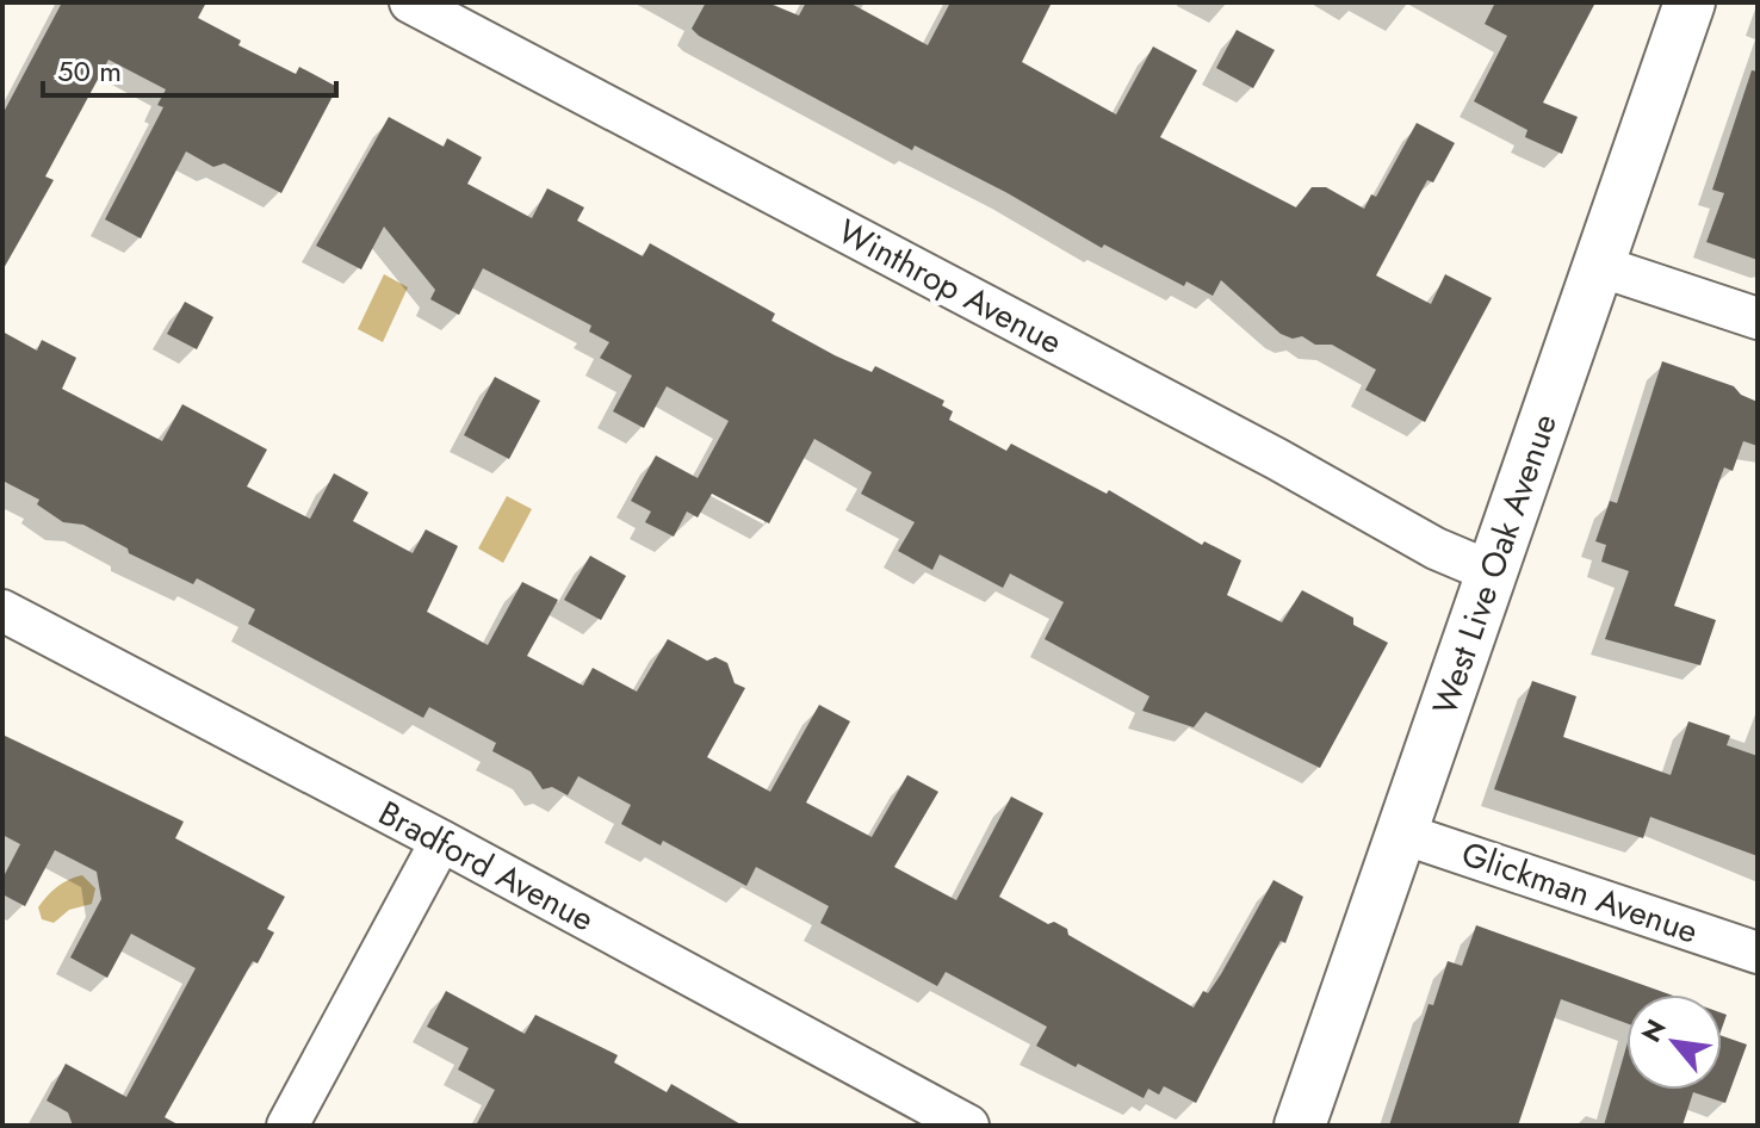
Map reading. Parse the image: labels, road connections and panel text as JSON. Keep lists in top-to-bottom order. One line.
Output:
{"streets":{"street":["Winthrop Avenue","West Live Oak Avenue","Bradford Avenue","Glickman Avenue"]},"crossings":[["Winthrop Avenue","West Live Oak Avenue"],["West Live Oak Avenue","Glickman Avenue"]],"scale_bar":"50 m","north":"top left"}
